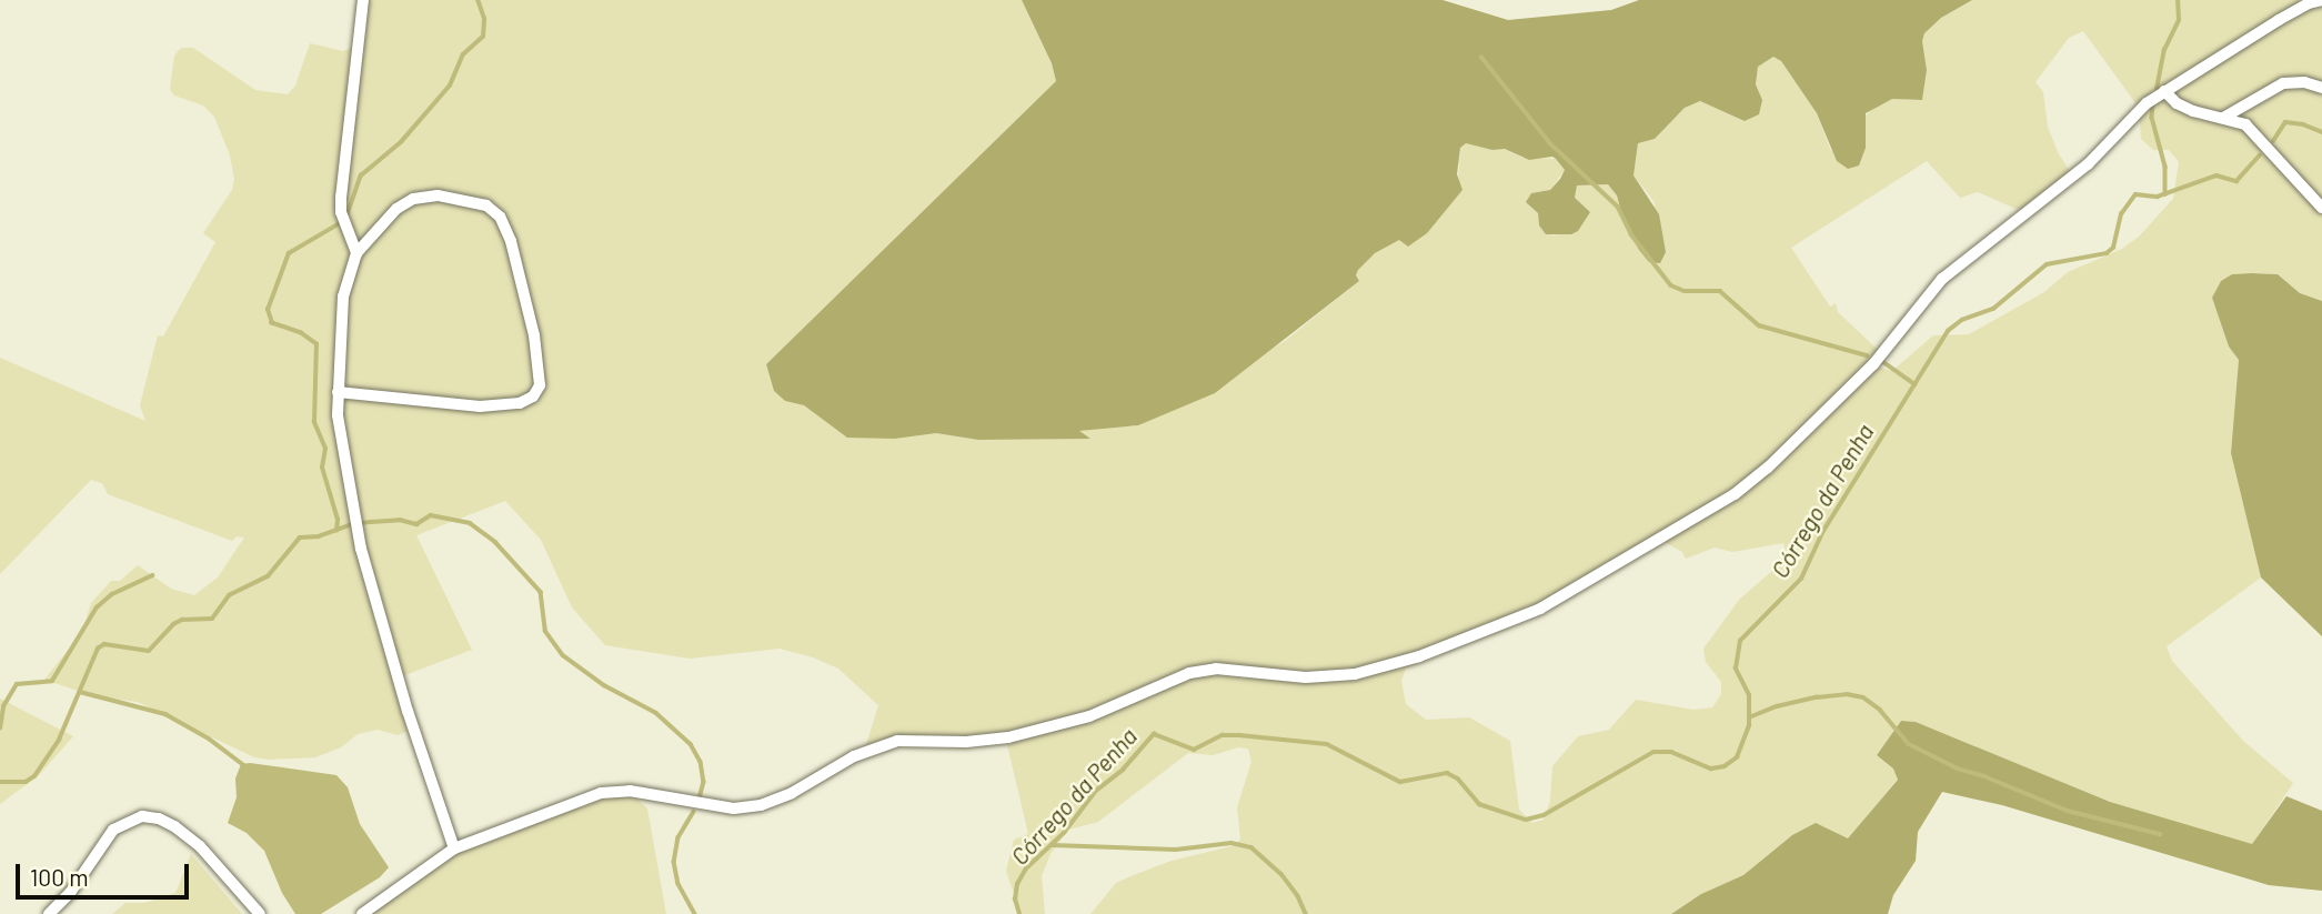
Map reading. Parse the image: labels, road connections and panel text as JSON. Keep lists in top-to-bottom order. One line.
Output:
{"water":["Córrego da Penha"],"scale_bar":"100 m"}
